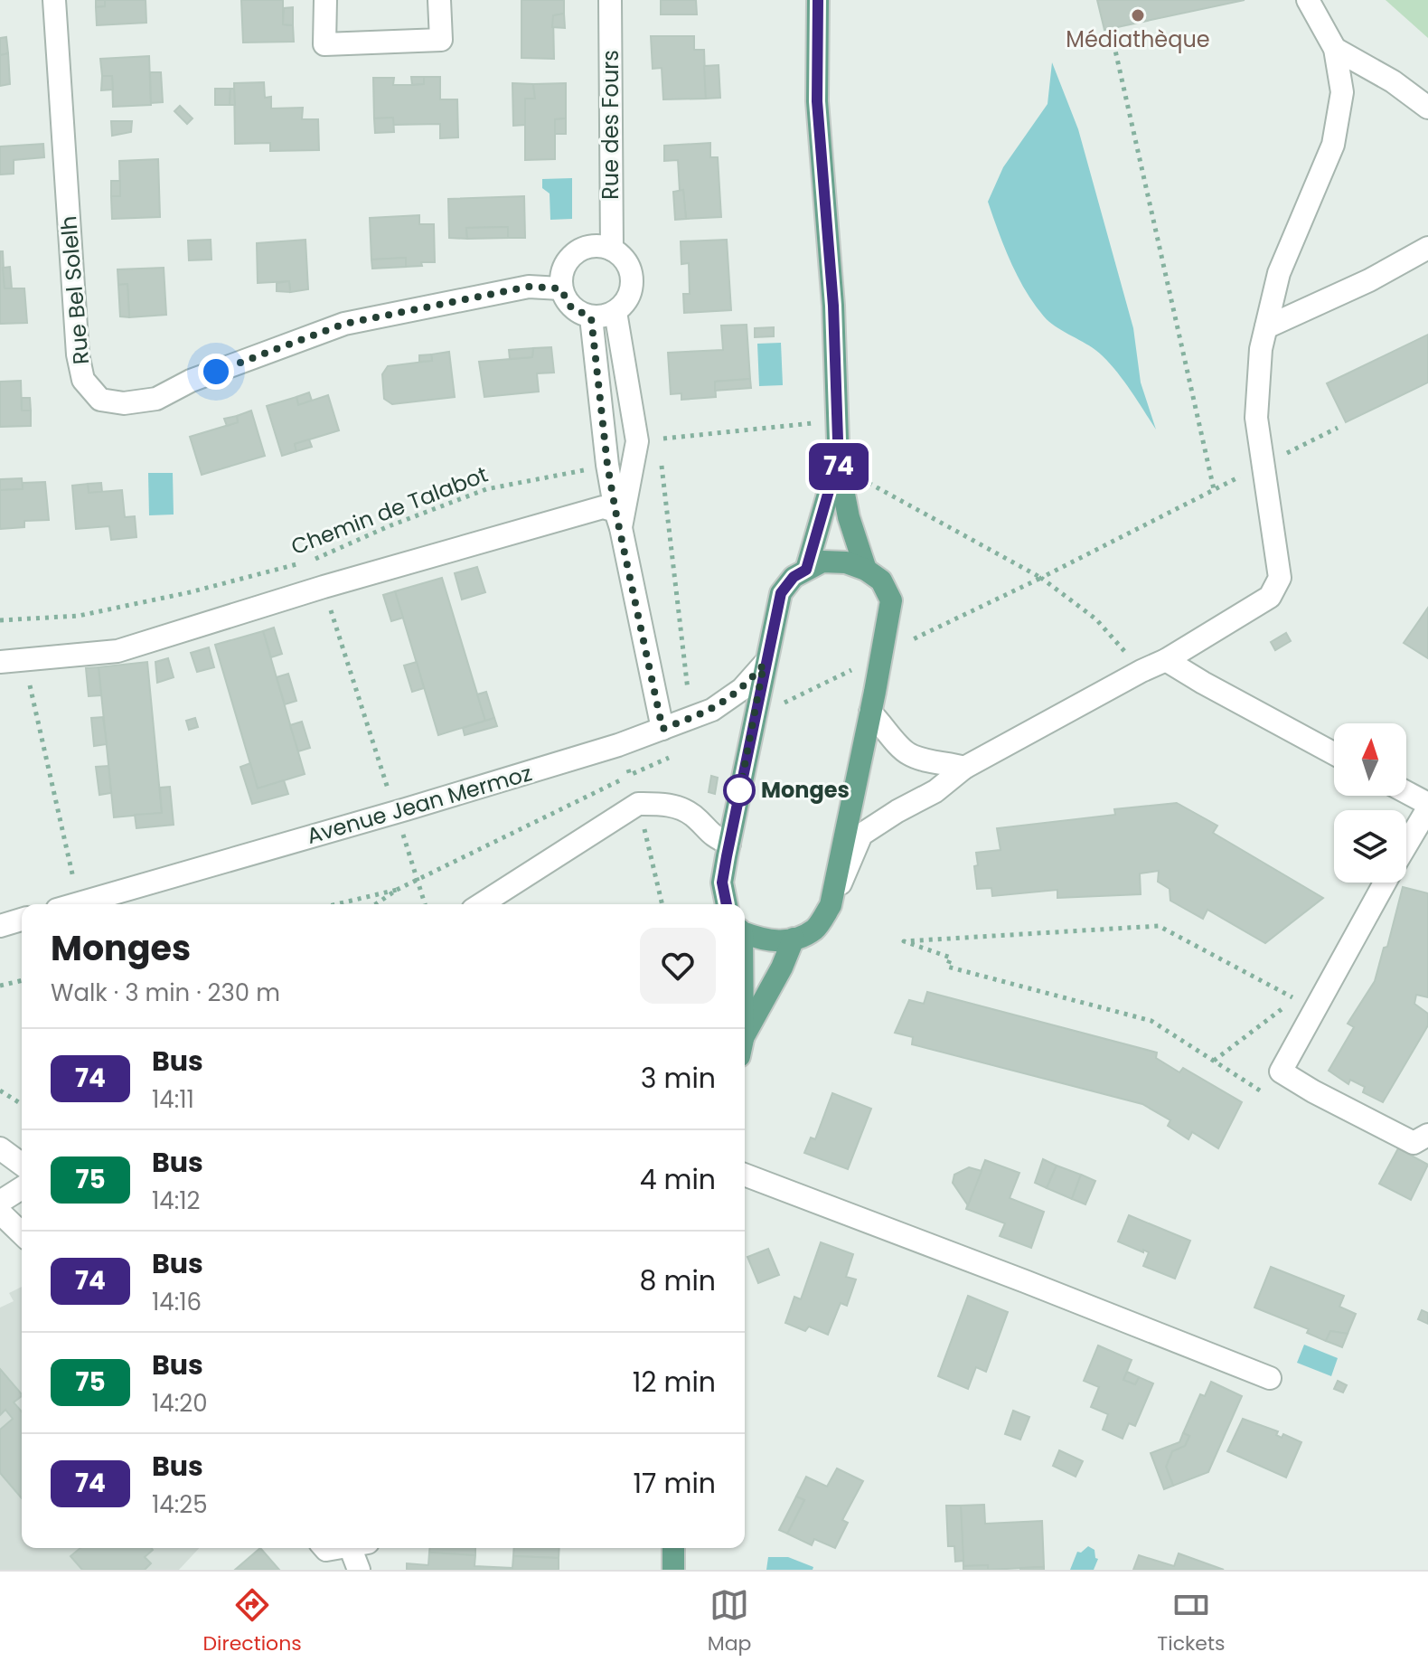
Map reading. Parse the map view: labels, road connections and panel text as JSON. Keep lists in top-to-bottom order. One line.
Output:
{"streets":{"street":["Rue des Fours","Rue Bel Solelh","Avenue Jean Mermoz"],"path":["Chemin de Talabot"]},"crossings":[["Rue des Fours","Rue Bel Solelh"]],"places":["Médiathèque","Monges"],"lines":["bus line 74"],"north":"top","page":{"on_map":"74","heading":["Monges","Walk · 3 min · 230 m"],"list":[{"mark":"74","name":"Bus","note":"14:11","value":"3 min"},{"mark":"75","name":"Bus","note":"14:12","value":"4 min"},{"mark":"74","name":"Bus","note":"14:16","value":"8 min"},{"mark":"75","name":"Bus","note":"14:20","value":"12 min"},{"mark":"74","name":"Bus","note":"14:25","value":"17 min"}],"tabs":["Directions","Map","Tickets"]}}
